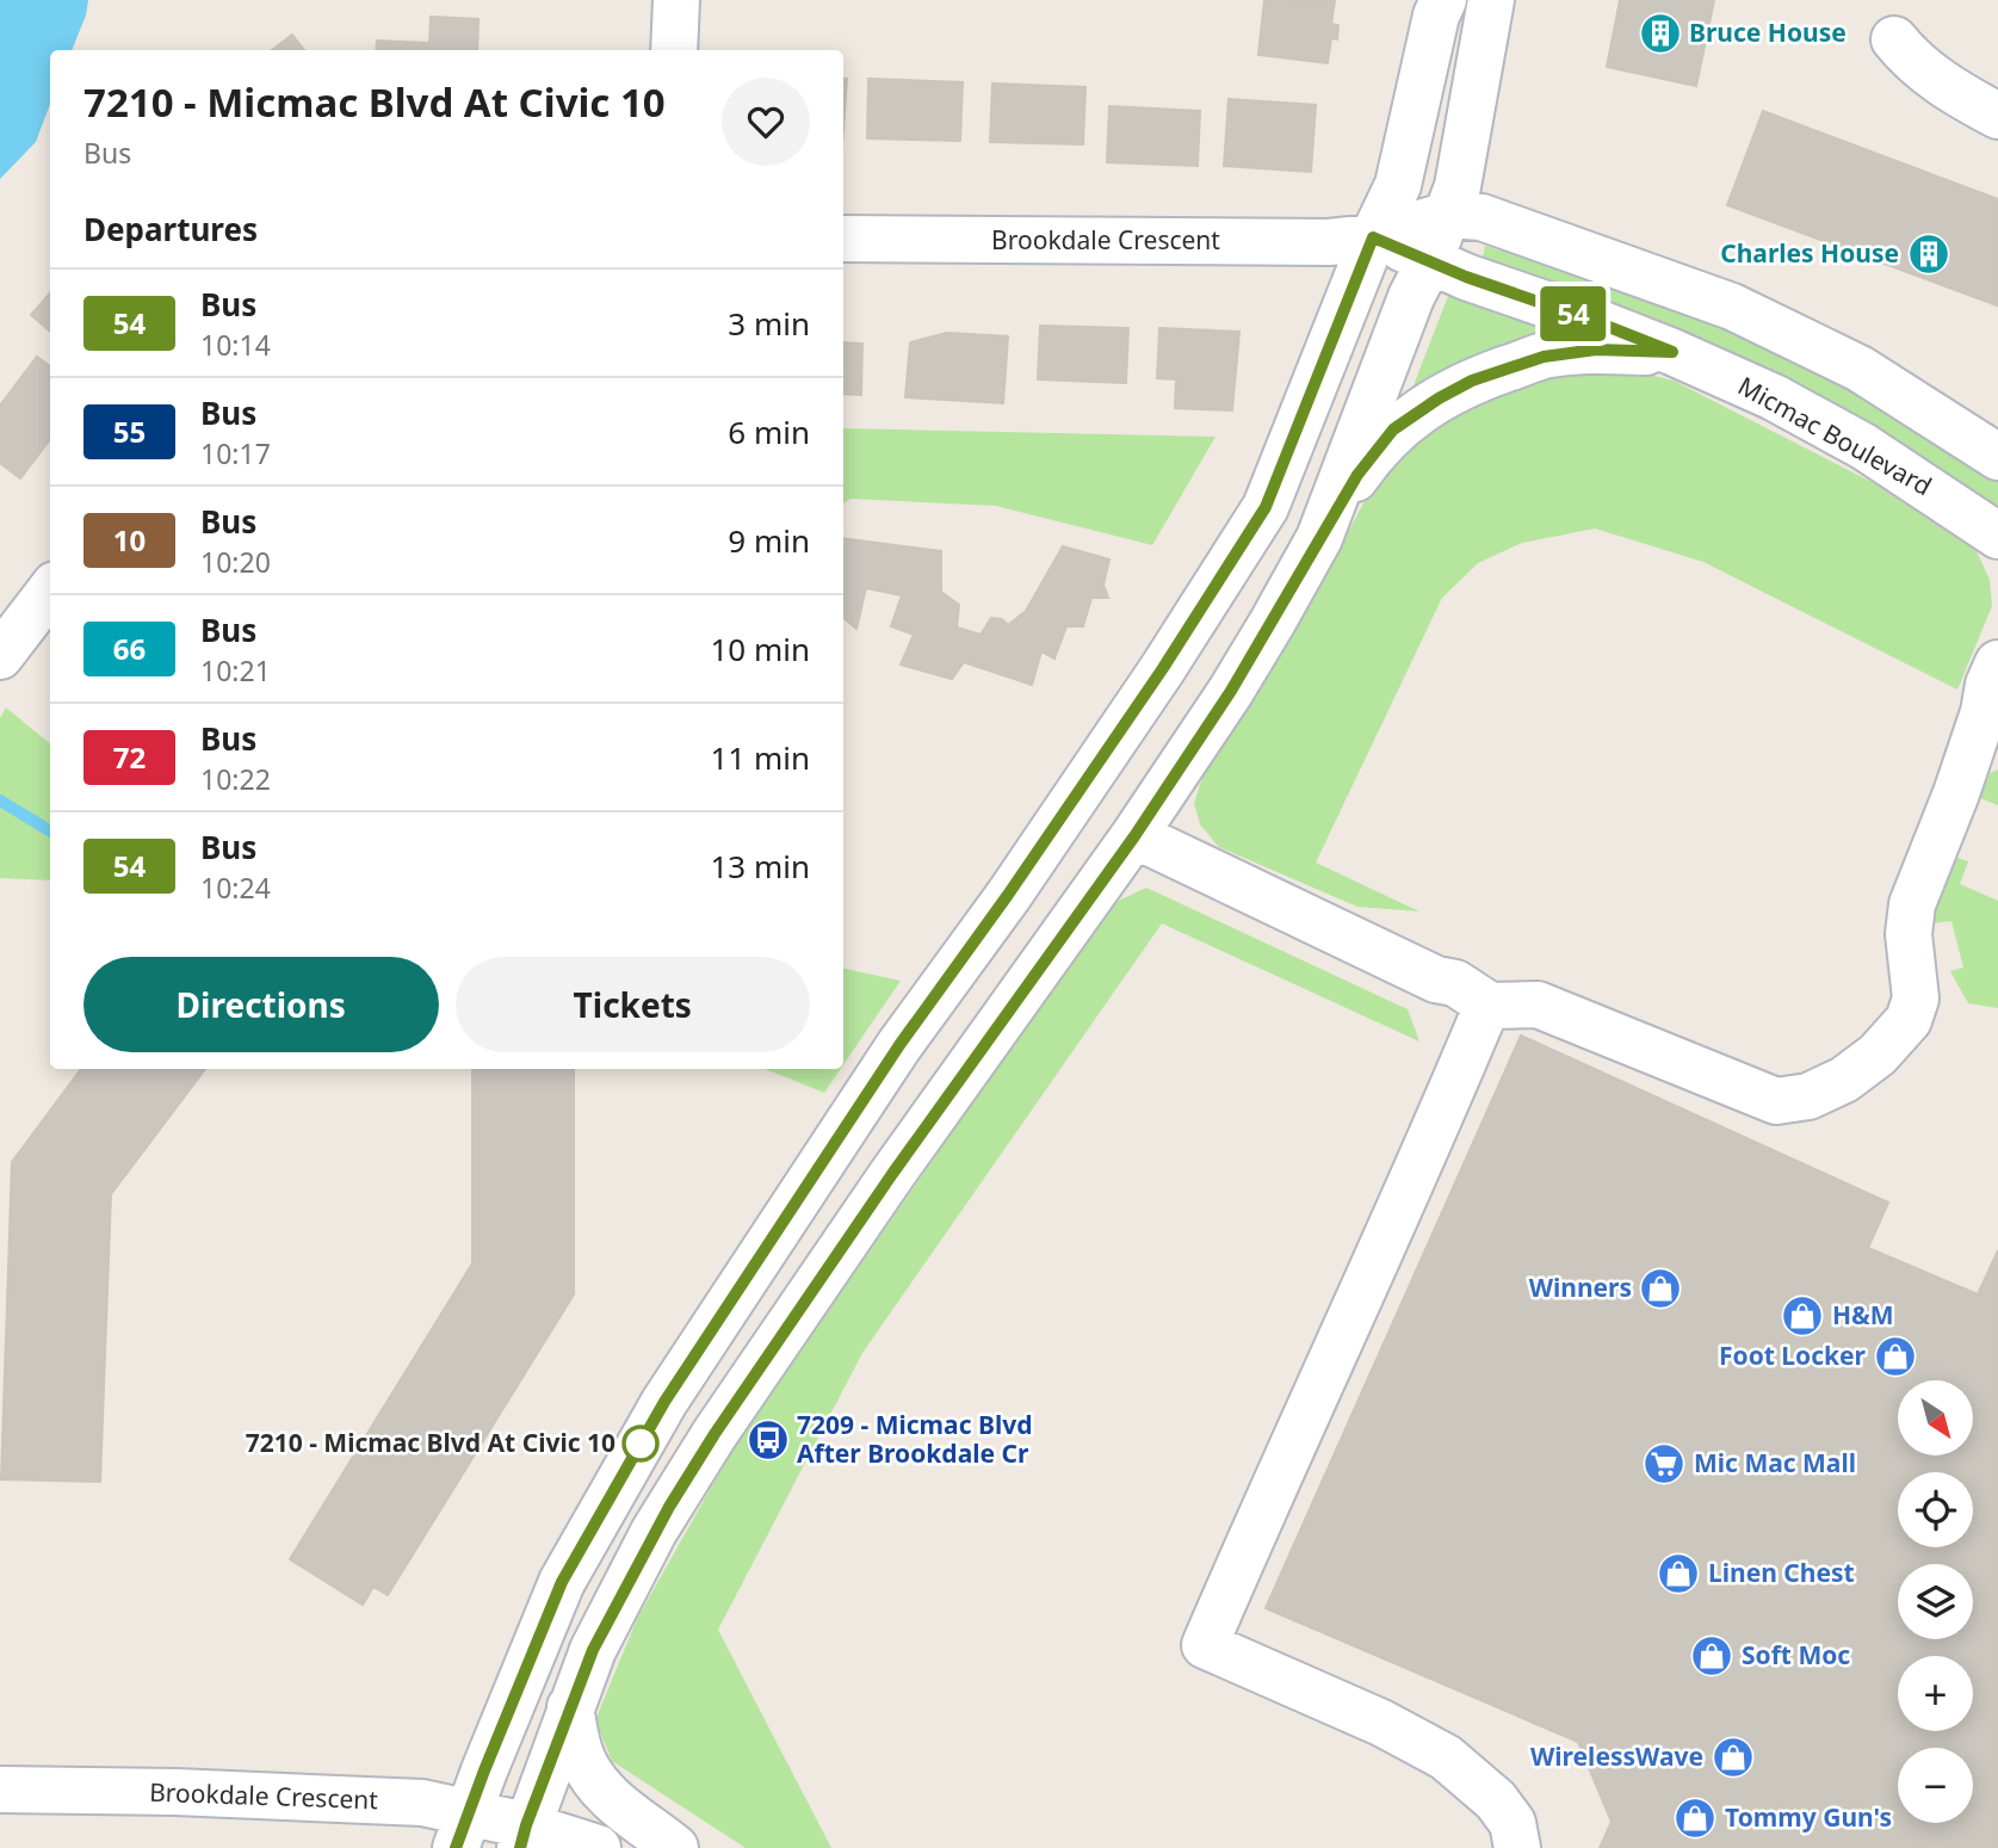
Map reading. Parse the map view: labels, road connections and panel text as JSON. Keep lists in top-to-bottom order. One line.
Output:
{"streets":{"street":["Brookdale Crescent","Micmac Boulevard"]},"crossings":[["Brookdale Crescent","Micmac Boulevard"]],"places":{"building":["Bruce House","Charles House"],"shop":["Winners","H&M","Foot Locker","Linen Chest","Soft Moc","WirelessWave","Tommy Gun's"],"bus stop":["7209 - Micmac Blvd After Brookdale Cr"],"other":["7210 - Micmac Blvd At Civic 10"],"supermarket":["Mic Mac Mall"]},"lines":["bus line 54"],"north":"bottom right","page":{"on_map":"54","heading":[["7210 - Micmac Blvd At Civic 10","Bus"],"Departures"],"list":[{"mark":"54","name":"Bus","note":"10:14","value":"3 min"},{"mark":"55","name":"Bus","note":"10:17","value":"6 min"},{"mark":"10","name":"Bus","note":"10:20","value":"9 min"},{"mark":"66","name":"Bus","note":"10:21","value":"10 min"},{"mark":"72","name":"Bus","note":"10:22","value":"11 min"},{"mark":"54","name":"Bus","note":"10:24","value":"13 min"}],"buttons":["Directions","Tickets"],"map_buttons":["+","−"]}}
